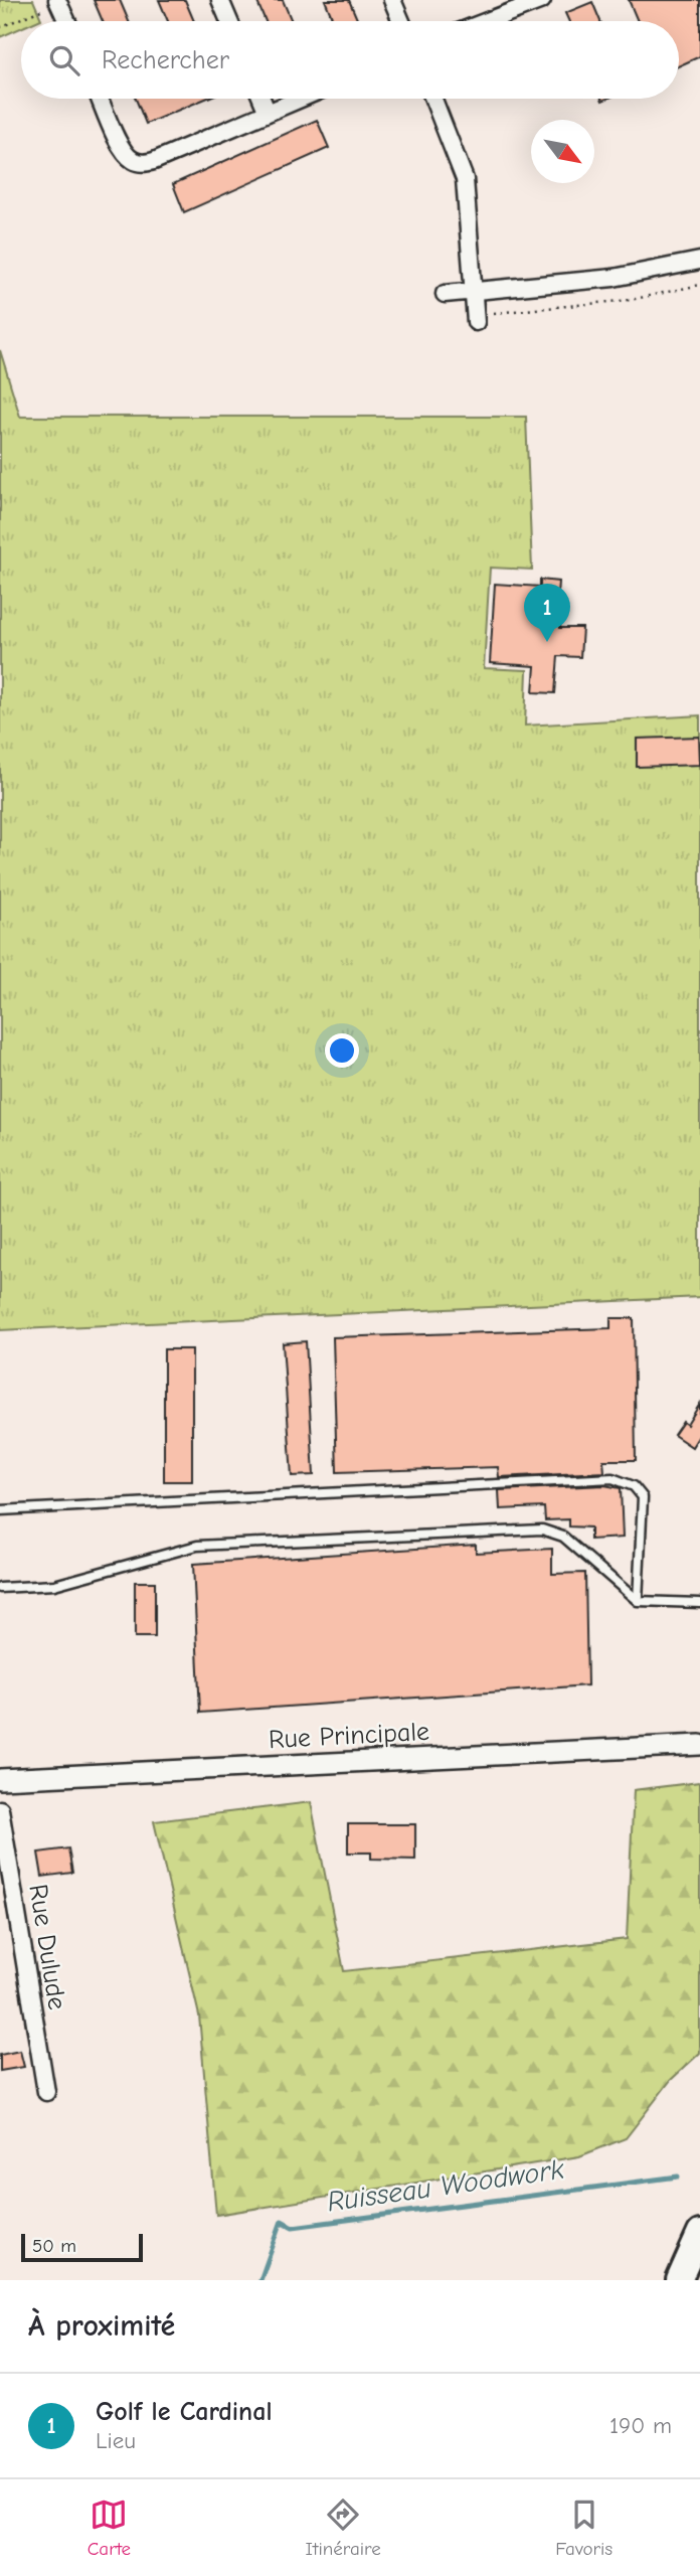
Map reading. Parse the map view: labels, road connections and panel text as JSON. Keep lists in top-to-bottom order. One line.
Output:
{"streets":{"street":["Rue Principale","Rue Dulude"]},"water":["Ruisseau Woodwork"],"scale_bar":"50 m","north":"bottom right","page":{"search":"Rechercher","pins":"1","scale":"50 m","heading":"À proximité","list":[{"mark":"1","name":"Golf le Cardinal","note":"Lieu","value":"190 m"}],"nav":["Carte","Itinéraire","Favoris"]}}
